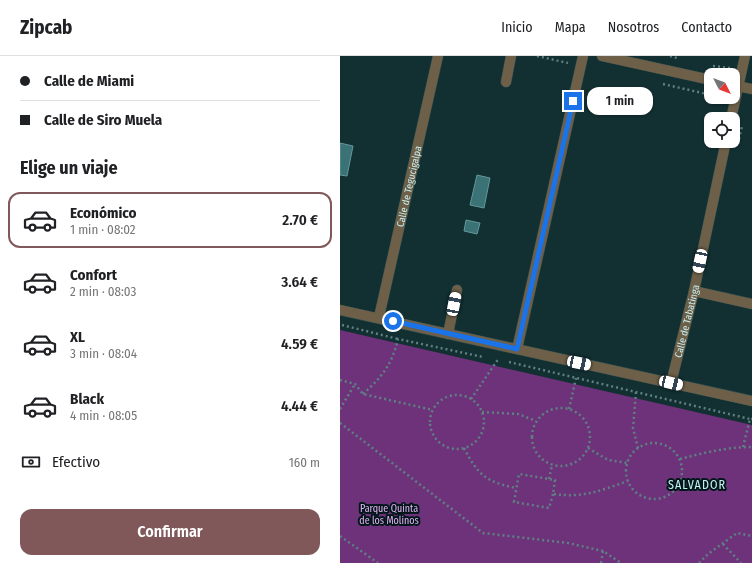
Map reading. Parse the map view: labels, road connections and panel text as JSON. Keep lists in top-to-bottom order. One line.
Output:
{"streets":{"street":["Calle de Tegucigalpa","Calle de Tabatinga"]},"districts":["SALVADOR"],"parks":["Parque Quinta de los Molinos"],"north":"bottom right","page":{"header":"Zipcab","nav":["Inicio","Mapa","Nosotros","Contacto"],"banner":["Calle de Miami","Calle de Siro Muela"],"bubble":"1 min","heading":"Elige un viaje","list":[{"name":"Económico","note":"1 min · 08:02","value":"2.70 €"},{"name":"Confort","note":"2 min · 08:03","value":"3.64 €"},{"name":"XL","note":"3 min · 08:04","value":"4.59 €"},{"name":"Black","note":"4 min · 08:05","value":"4.44 €"}],"pay":["Efectivo","160 m"],"buttons":"Confirmar"}}
